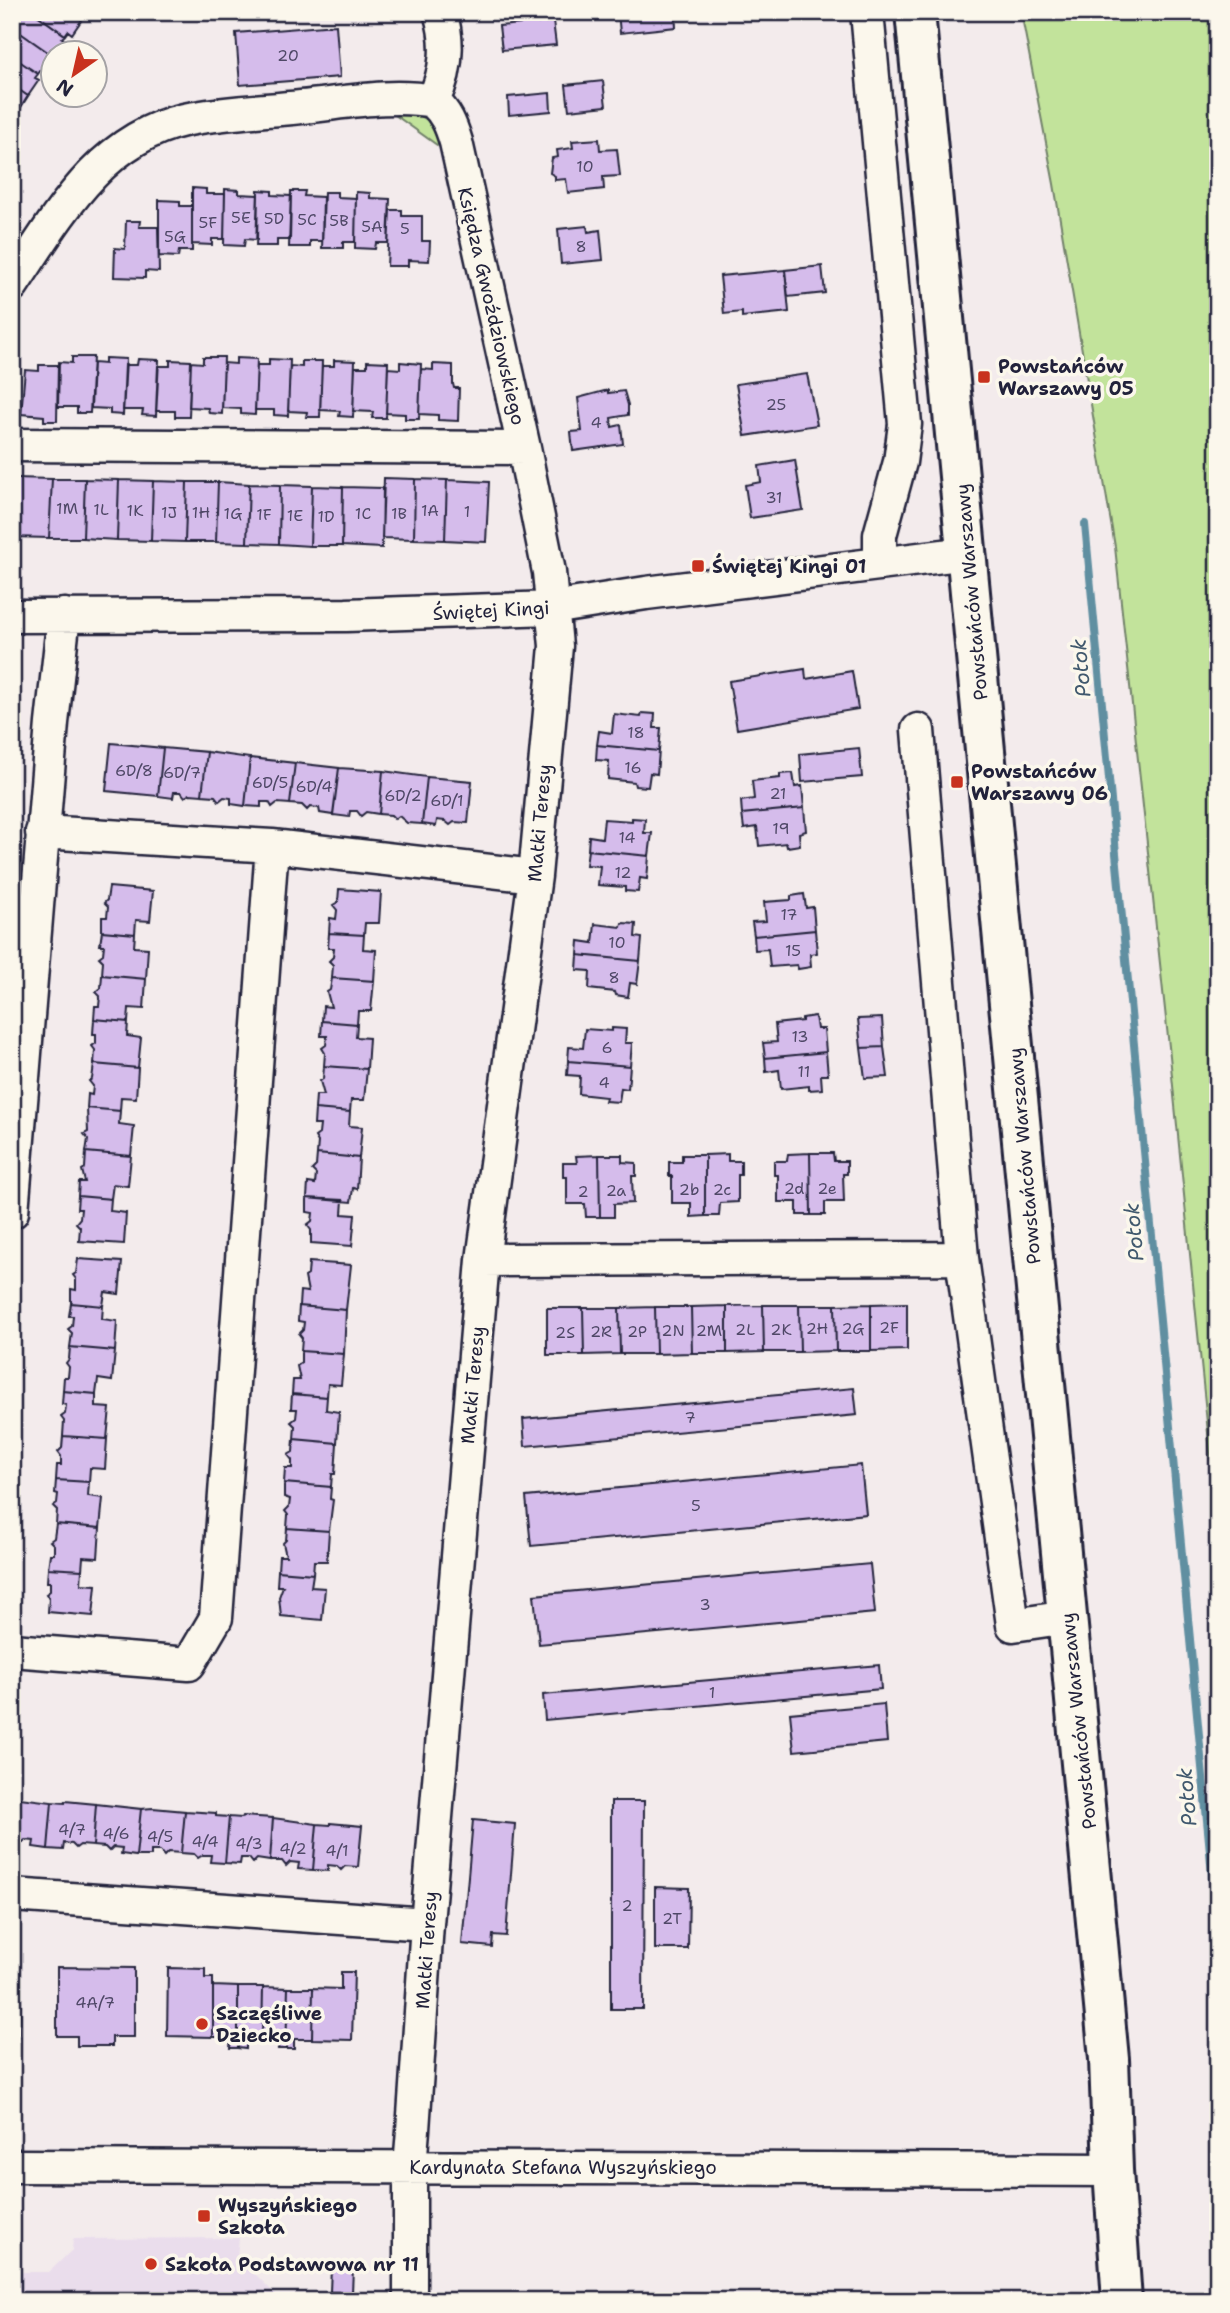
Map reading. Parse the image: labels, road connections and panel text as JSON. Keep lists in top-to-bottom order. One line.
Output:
{"streets":{"street":["Księdza Gwoździowskiego","Powstańców Warszawy","Świętej Kingi","Matki Teresy","Kardynała Stefana Wyszyńskiego"]},"crossings":[["Księdza Gwoździowskiego","Świętej Kingi"],["Księdza Gwoździowskiego","Matki Teresy"],["Powstańców Warszawy","Świętej Kingi"],["Powstańców Warszawy","Kardynała Stefana Wyszyńskiego"],["Świętej Kingi","Matki Teresy"],["Matki Teresy","Kardynała Stefana Wyszyńskiego"]],"water":["Potok"],"places":{"transit":["Powstańców Warszawy 05","Świętej Kingi 01","Powstańców Warszawy 06","Wyszyńskiego Szkoła"],"other":["Szczęśliwe Dziecko","Szkoła Podstawowa nr 11"]},"house_numbers":["20","10","5E","5D","5C","5B","5F","5A","5","5G","8","25","4","31","1M","1L","1K","1A","1","1J","1H","1G","1C","1B","1F","1E","1D","18","16","6D/8","6D/7","6D/5","6D/4","21","6D/2","6D/1","19","14","12","17","10","15","8","13","6","11","4","2d","2e","2b","2c","2a","2","2F","2H","2G","2L","2K","2N","2M","2R","2P","2S","7","5","3","1","4/7","4/6","4/5","4/4","4/3","4/2","4/1","2","2T","4A/7"],"north":"bottom left"}
